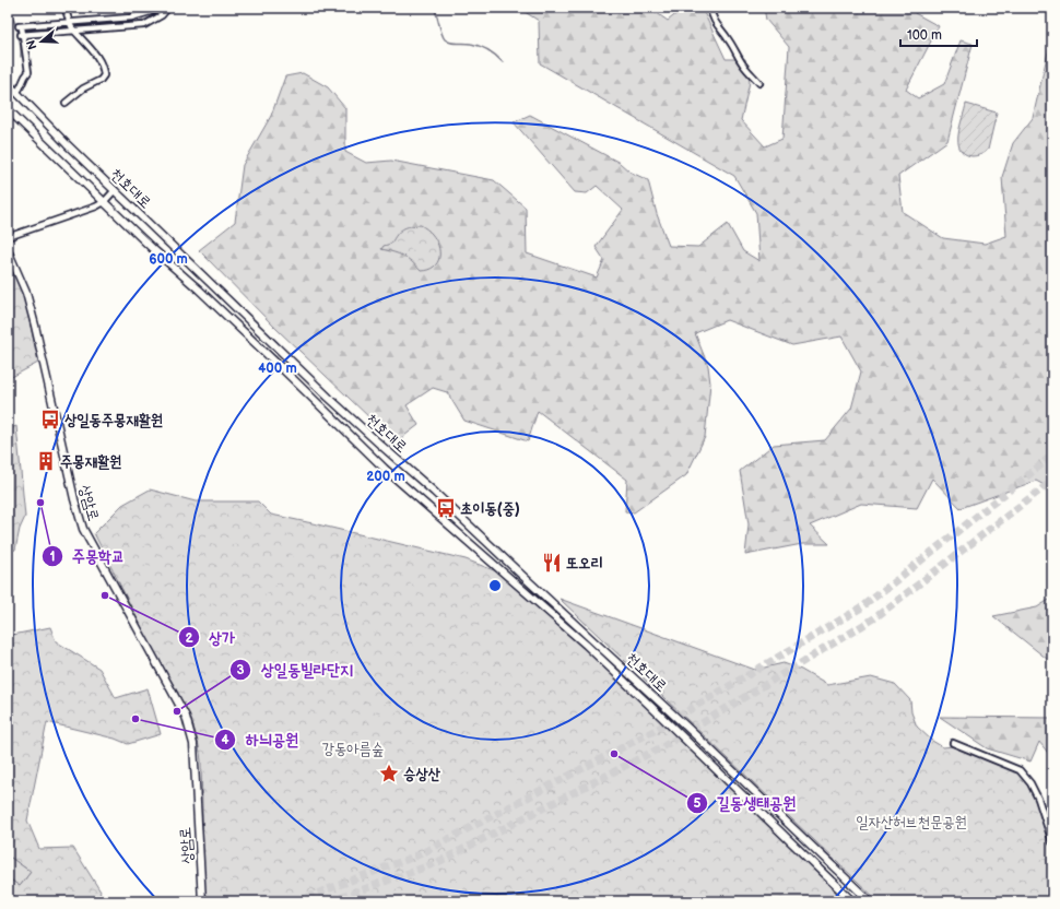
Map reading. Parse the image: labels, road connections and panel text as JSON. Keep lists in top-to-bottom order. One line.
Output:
{"streets":{"main road":["천호대로","상암로"]},"parks":["강동아름숲","일자산허브천문공원"],"places":{"bus stop":["상일동주몽재활원","초이동(중)"],"building":["주몽재활원"],"other":["주몽학교","상가","상일동빌라단지","하늬공원","길동생태공원"],"restaurant":["또오리"],"place":["승상산"]},"scale_bar":"100 m","north":"left","rings":["600 m","400 m","200 m"]}
